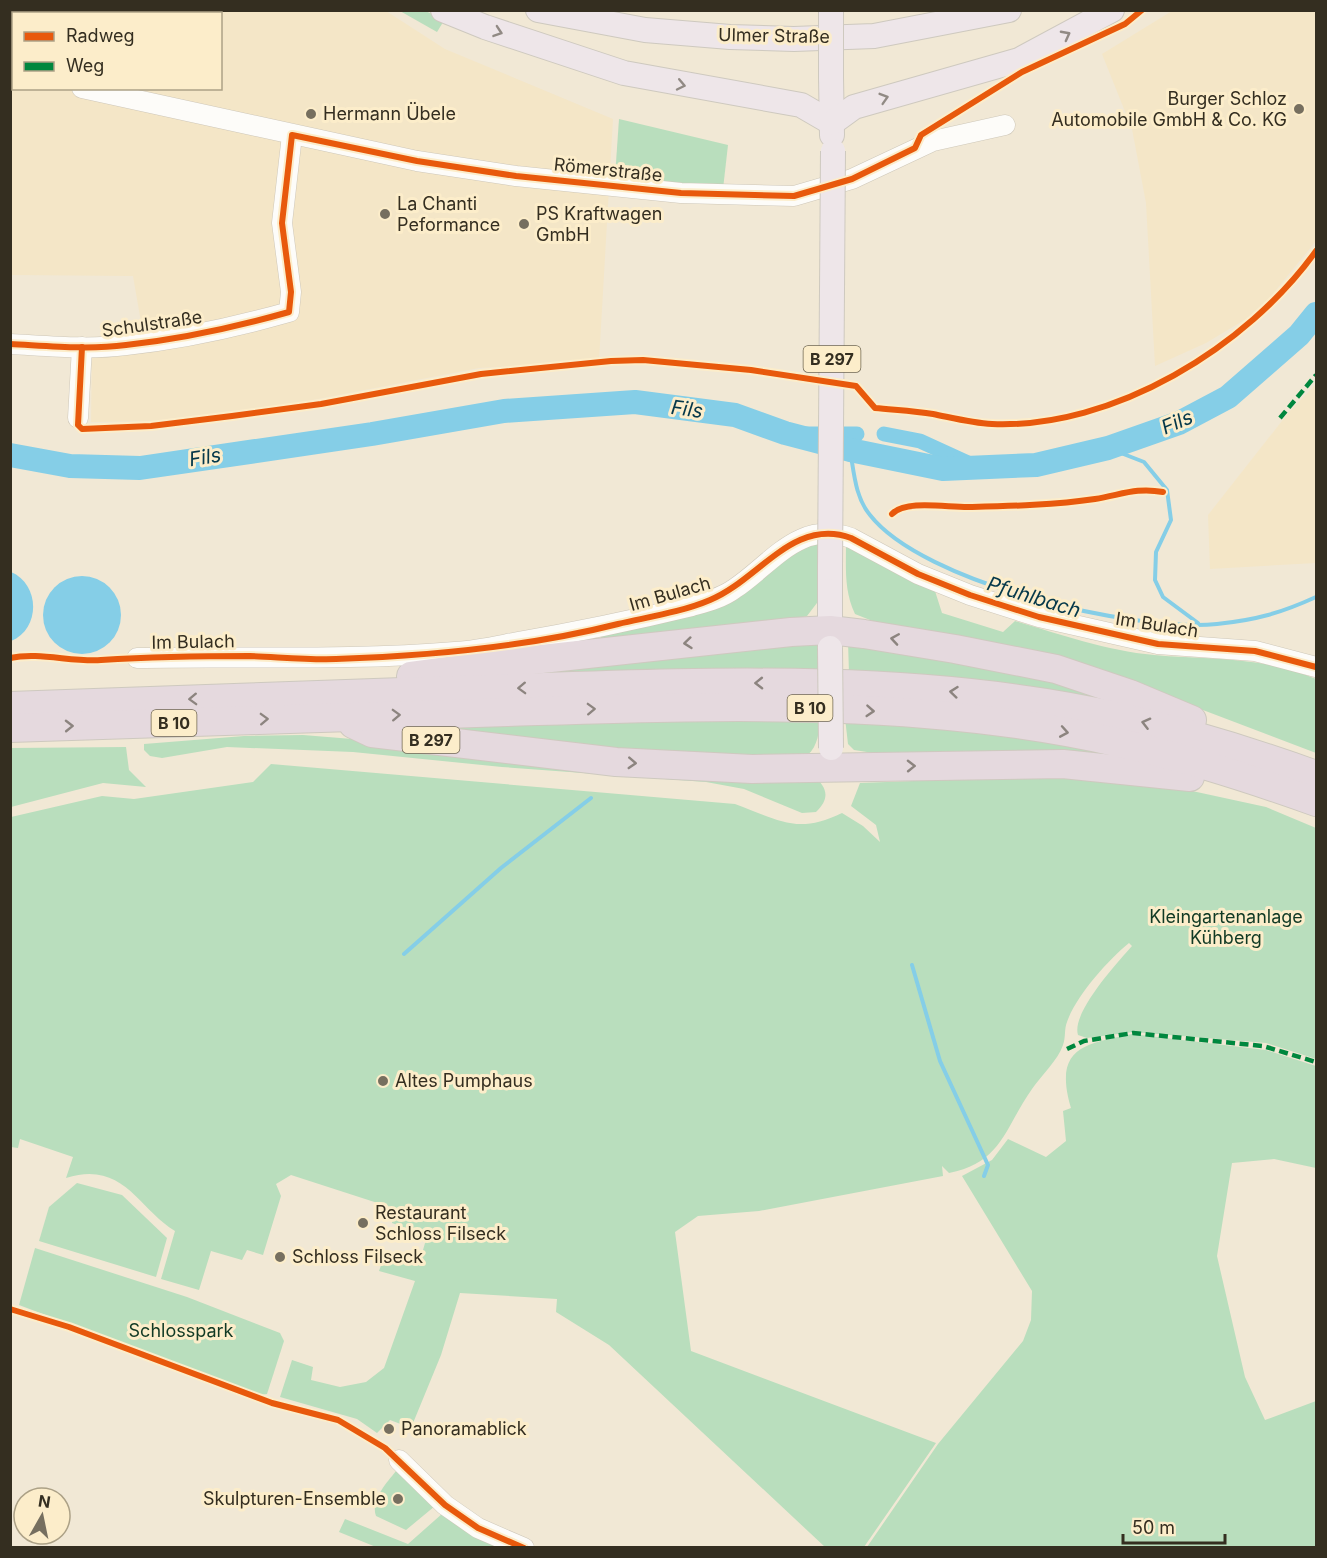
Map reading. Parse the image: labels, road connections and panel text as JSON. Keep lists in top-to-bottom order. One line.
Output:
{"streets":{"highway":["B 297","B 10"],"main road":["Ulmer Straße"],"street":["Römerstraße","Schulstraße","Im Bulach"]},"crossings":[["Römerstraße","Schulstraße"],["B 297","B 10"]],"water":["Fils","Pfuhlbach"],"parks":["Kleingartenanlage Kühberg","Schlosspark"],"places":["Burger Schloz Automobile GmbH & Co. KG","Hermann Übele","La Chanti Peformance","PS Kraftwagen GmbH","Altes Pumphaus","Restaurant Schloss Filseck","Schloss Filseck","Panoramablick","Skulpturen-Ensemble"],"legend":["Radweg","Weg"],"scale_bar":"50 m","north":"top"}
